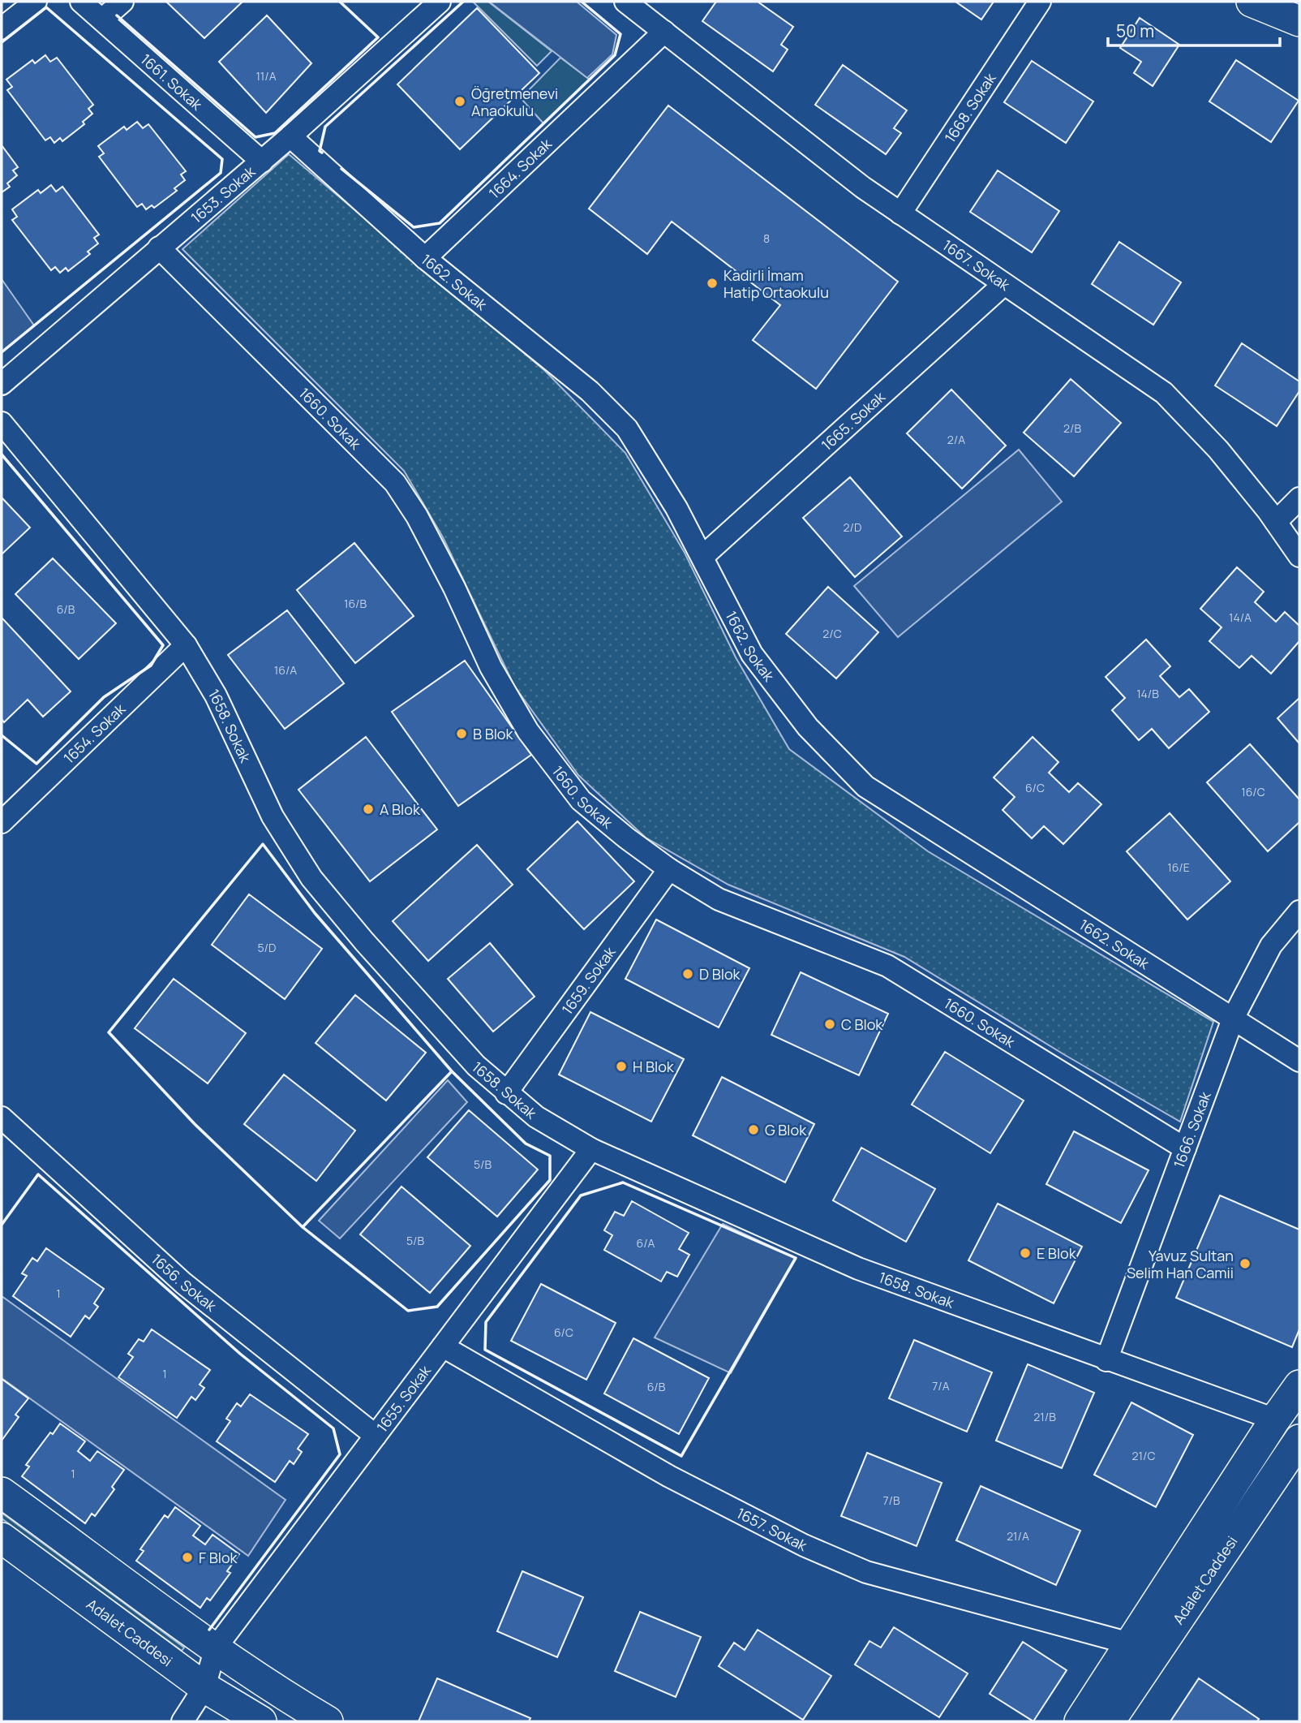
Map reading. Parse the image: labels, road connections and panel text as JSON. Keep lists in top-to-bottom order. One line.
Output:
{"streets":{"street":["1661. Sokak","1668. Sokak","1664. Sokak","1653. Sokak","1667. Sokak","1662. Sokak","1660. Sokak","1665. Sokak","1658. Sokak","1654. Sokak","1659. Sokak","1666. Sokak","1656. Sokak","1655. Sokak","1657. Sokak","Adalet Caddesi"]},"crossings":[["1661. Sokak","1653. Sokak"],["1668. Sokak","1667. Sokak"],["1664. Sokak","1667. Sokak"],["1664. Sokak","1662. Sokak"],["1653. Sokak","1662. Sokak"],["1653. Sokak","1660. Sokak"],["1667. Sokak","1665. Sokak"],["1662. Sokak","1665. Sokak"],["1662. Sokak","1666. Sokak"],["1660. Sokak","1659. Sokak"],["1660. Sokak","1666. Sokak"],["1658. Sokak","1654. Sokak"],["1658. Sokak","1659. Sokak"],["1658. Sokak","1666. Sokak"],["1658. Sokak","1655. Sokak"],["1656. Sokak","1655. Sokak"],["1655. Sokak","1657. Sokak"]],"places":["Öğretmenevi Anaokulu","Kadirli İmam Hatip Ortaokulu","B Blok","A Blok","D Blok","C Blok","H Blok","G Blok","E Blok","Yavuz Sultan Selim Han Camii","F Blok"],"house_numbers":["11/A","8","2/B","2/A","2/D","16/B","6/B","14/A","2/C","16/A","14/B","6/C","16/C","16/E","5/D","5/B","5/B","6/A","1","6/C","1","7/A","6/B","21/B","21/C","1","7/B","21/A"],"scale_bar":"50 m"}
